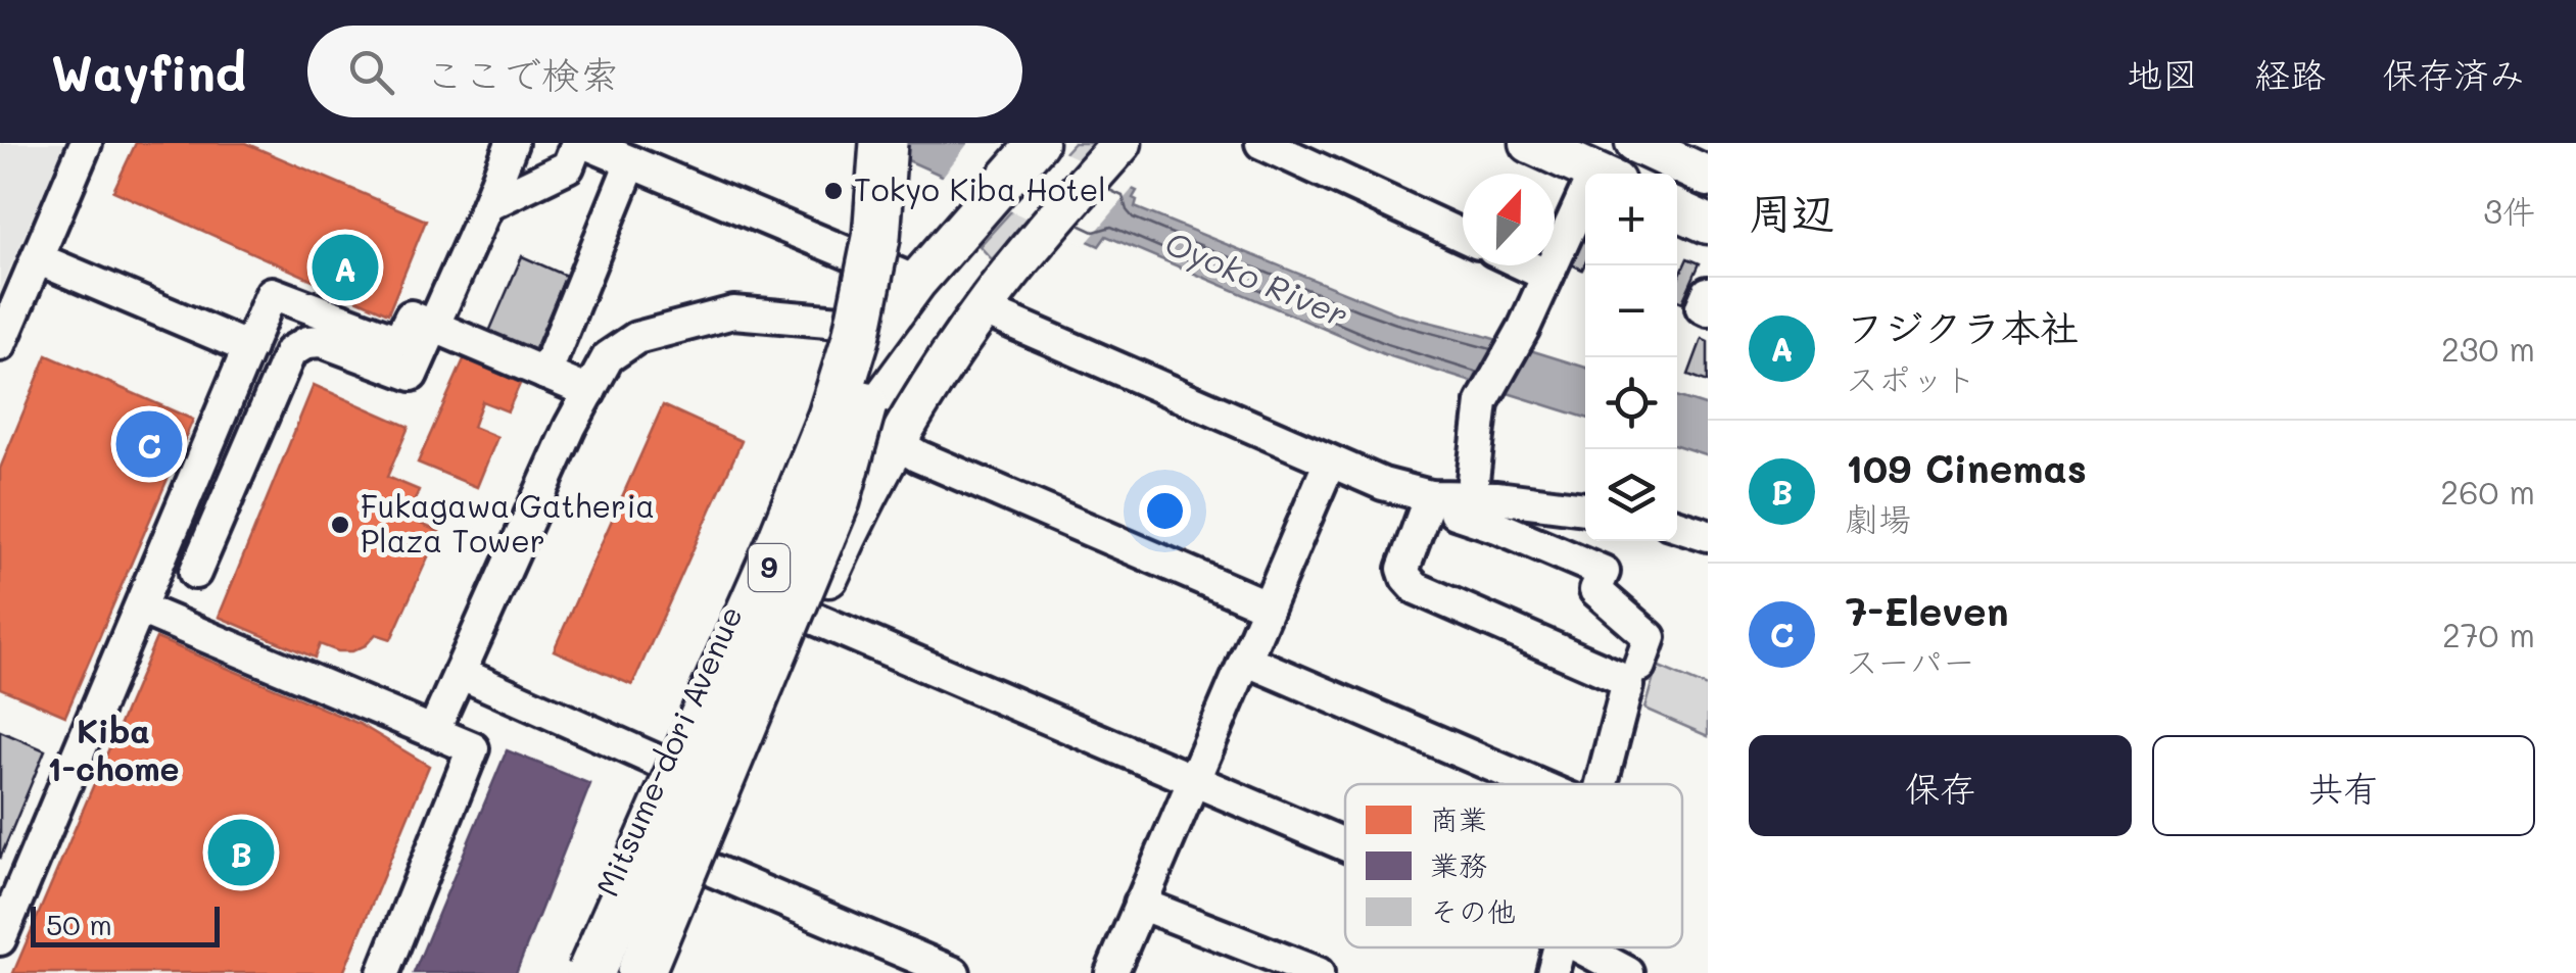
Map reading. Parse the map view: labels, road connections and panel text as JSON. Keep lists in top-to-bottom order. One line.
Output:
{"streets":{"highway":["9"],"main road":["Mitsume-dori Avenue"]},"districts":["Kiba 1-chome"],"water":["Oyoko River"],"places":["Tokyo Kiba Hotel","Fukagawa Gatheria Plaza Tower"],"legend":["商業","業務","その他"],"scale_bar":"50 m","north":"top","page":{"header":"Wayfind","search":"ここで検索","nav":["地図","経路","保存済み"],"heading":["周辺","3件"],"map_buttons":["+","−"],"pins":["A","C","B"],"list":[{"mark":"A","name":"フジクラ本社","note":"スポット","value":"230 m"},{"mark":"B","name":"109 Cinemas","note":"劇場","value":"260 m"},{"mark":"C","name":"7-Eleven","note":"スーパー","value":"270 m"}],"buttons":["保存","共有"],"scale":"50 m"}}
